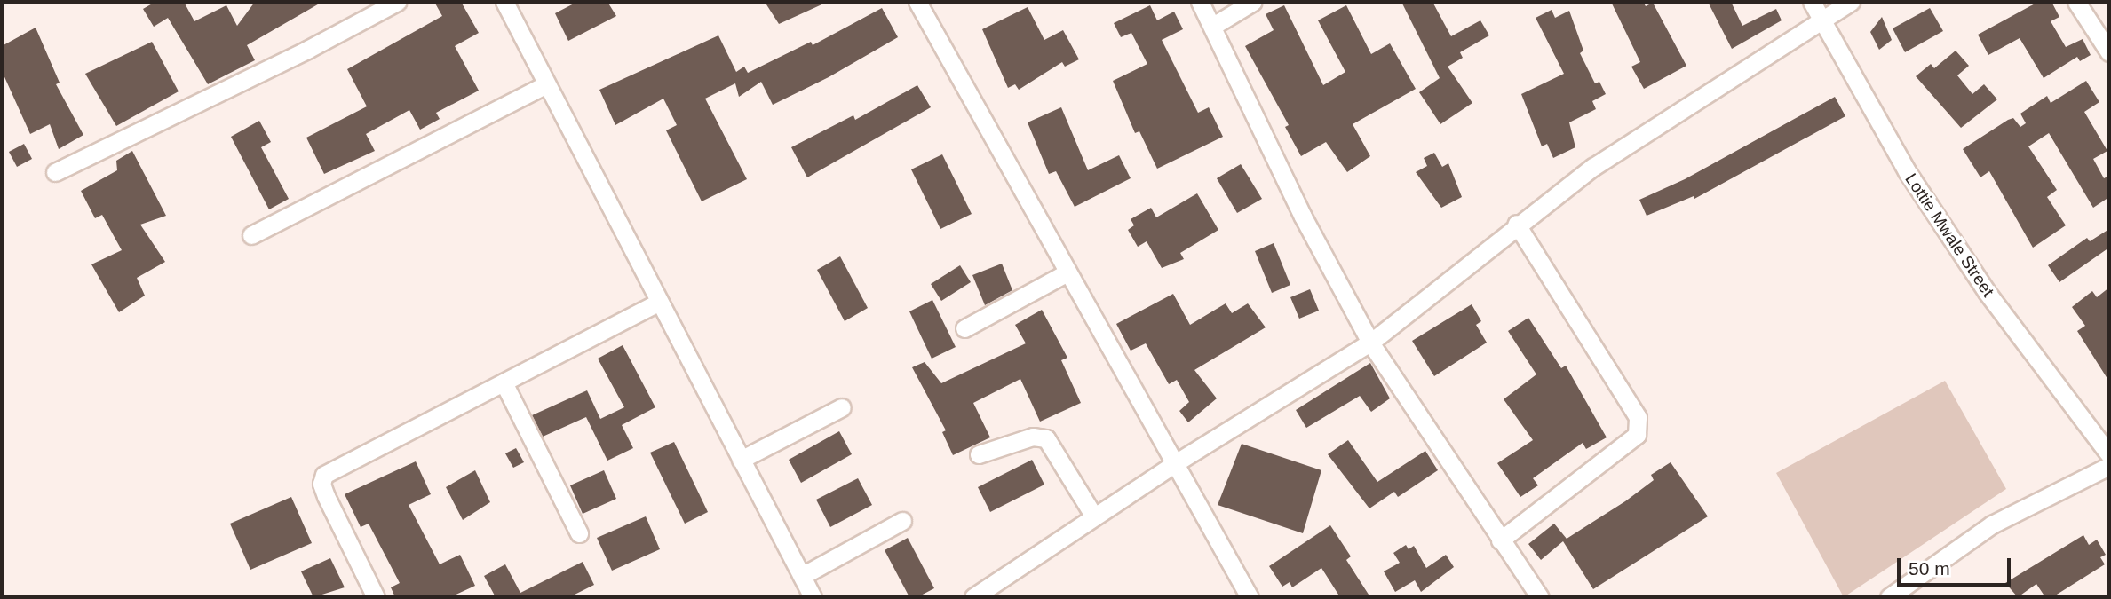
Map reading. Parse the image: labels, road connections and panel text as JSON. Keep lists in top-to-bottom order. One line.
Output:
{"streets":{"street":["Lottie Mwale Street"]},"scale_bar":"50 m"}
